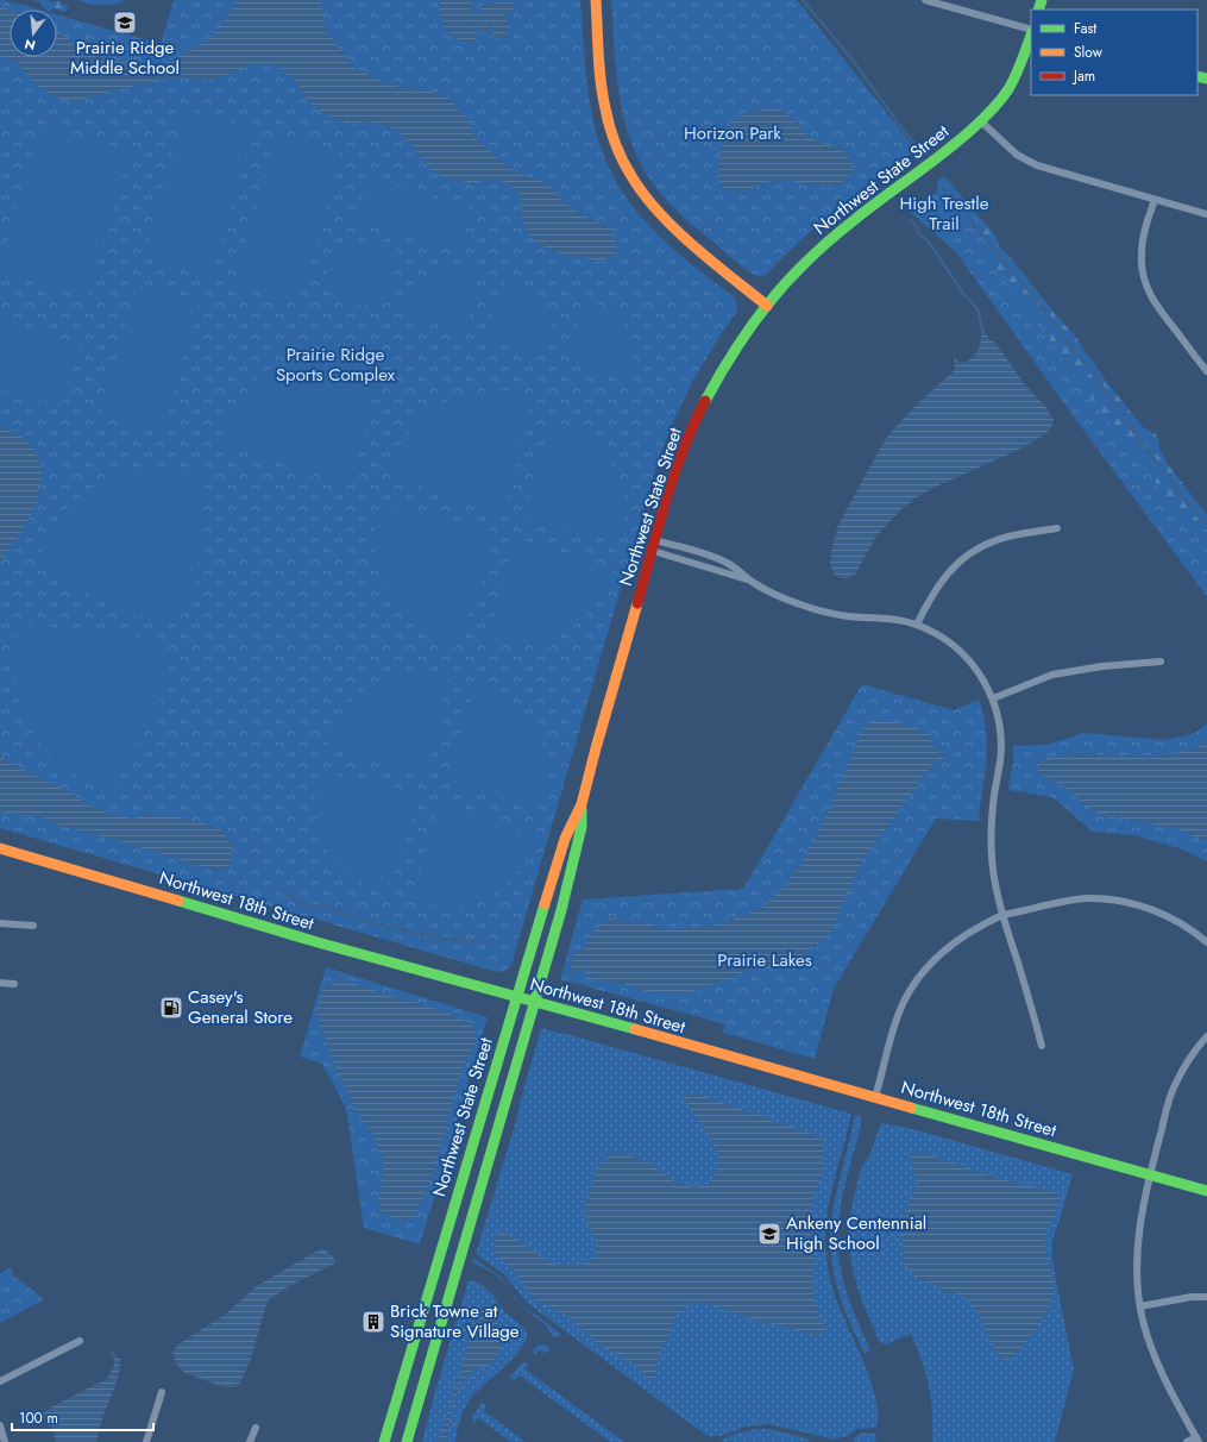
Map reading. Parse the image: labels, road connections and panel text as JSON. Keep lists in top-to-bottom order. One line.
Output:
{"streets":{"main road":["Northwest State Street","Northwest 18th Street"]},"crossings":[["Northwest State Street","Northwest 18th Street"]],"parks":["Horizon Park","High Trestle Trail","Prairie Ridge Sports Complex","Prairie Lakes"],"places":{"school or university":["Prairie Ridge Middle School","Ankeny Centennial High School"],"fuel station":["Casey's General Store"],"building":["Brick Towne at Signature Village"]},"legend":["Fast","Slow","Jam"],"scale_bar":"100 m","north":"bottom"}
